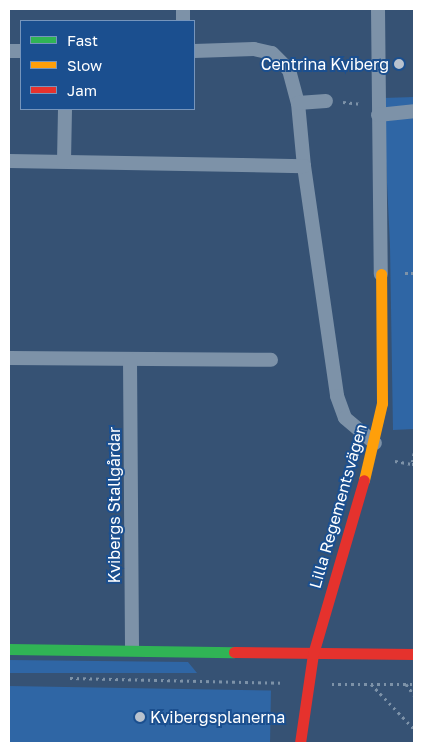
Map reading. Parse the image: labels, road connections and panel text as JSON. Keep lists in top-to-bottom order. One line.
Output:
{"streets":{"street":["Lilla Regementsvägen"],"lane":["Kvibergs Stallgårdar"]},"places":["Centrina Kviberg","Kvibergsplanerna"],"legend":["Fast","Slow","Jam"]}
